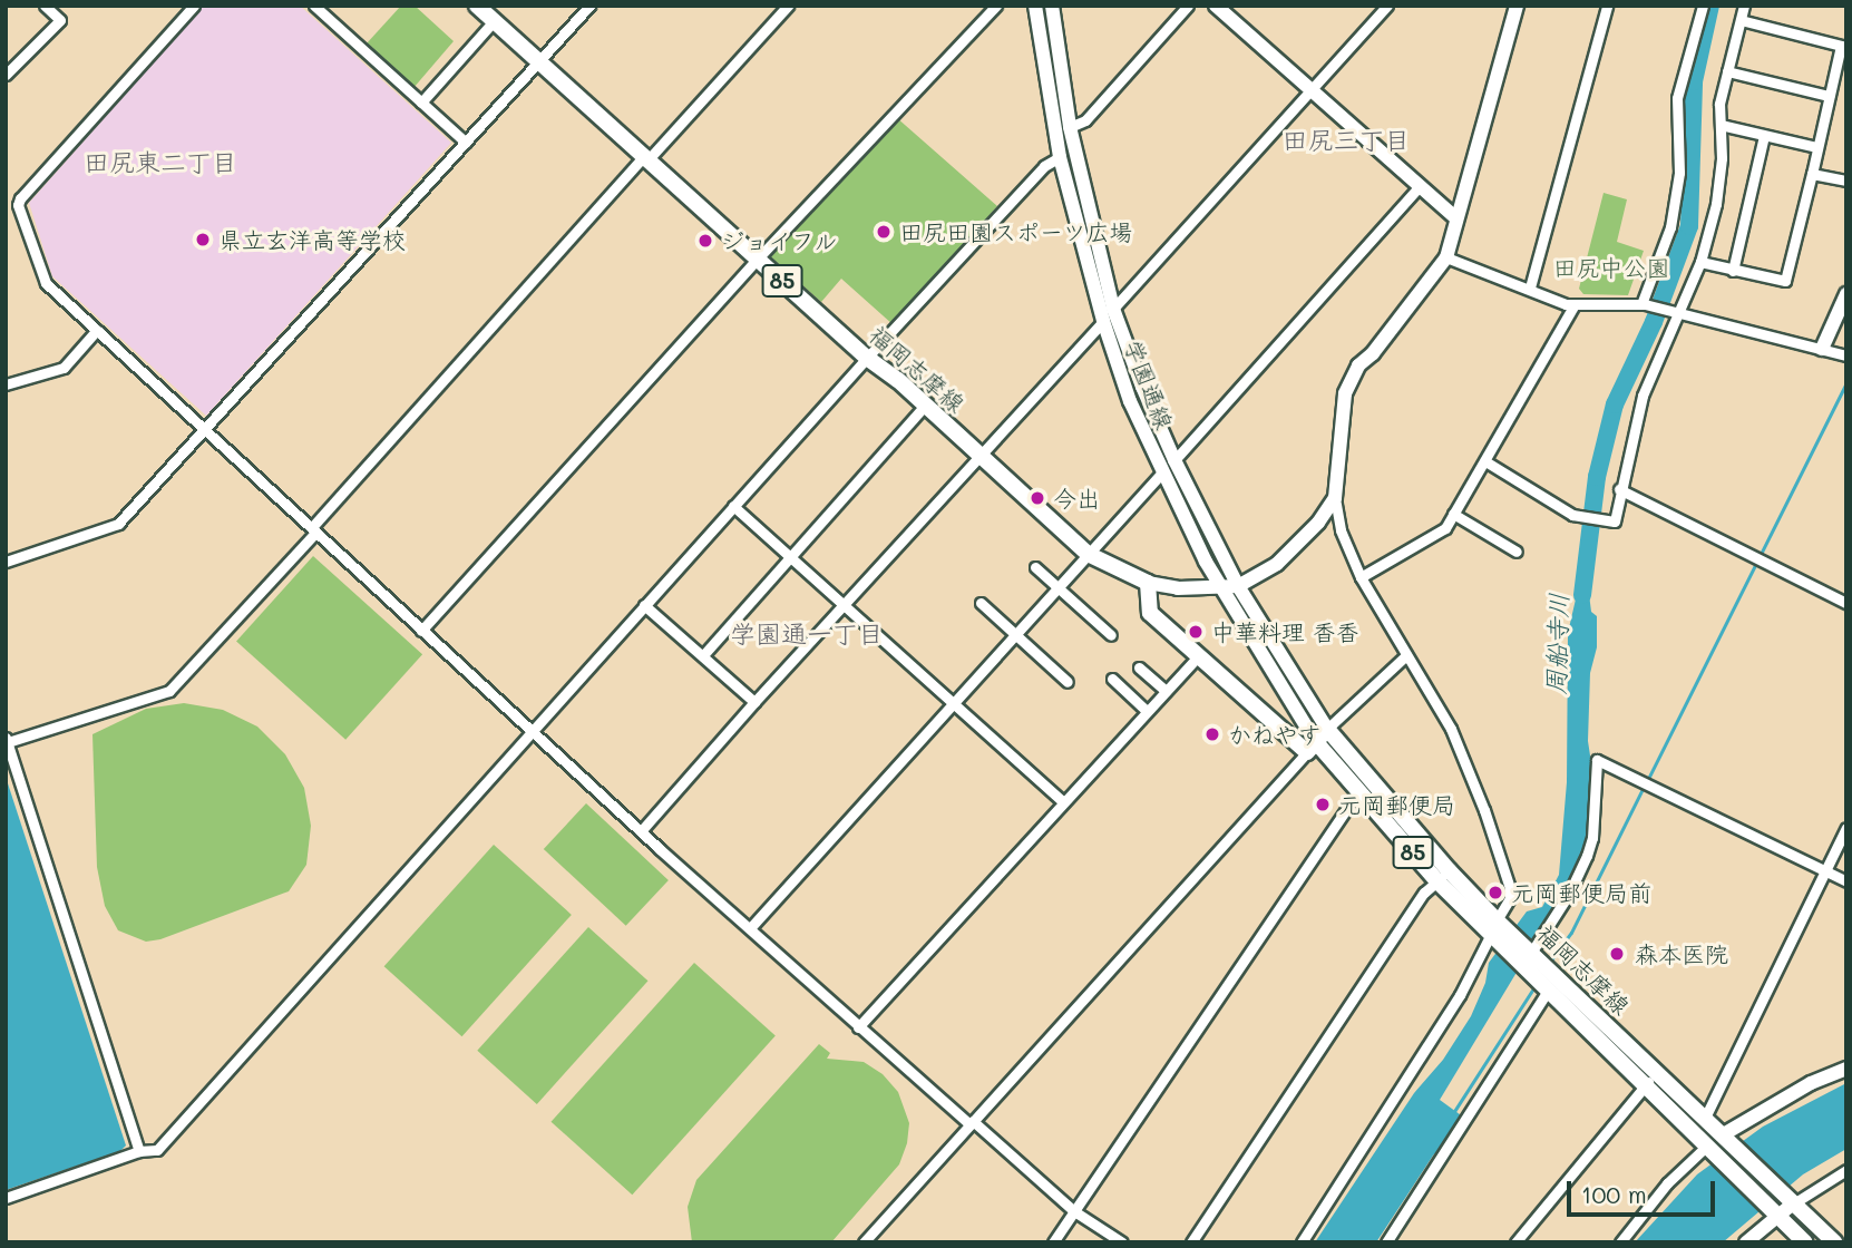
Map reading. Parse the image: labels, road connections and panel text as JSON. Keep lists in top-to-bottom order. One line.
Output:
{"streets":{"main road":["85","福岡志摩線"],"street":["学園通線"]},"crossings":[["85","福岡志摩線"],["福岡志摩線","学園通線"]],"districts":["田尻三丁目","田尻東二丁目","学園通一丁目"],"water":["周船寺川"],"parks":["田尻中公園"],"places":["田尻田園スポーツ広場","県立玄洋高等学校","ジョイフル","今出","中華料理 香香","かねやす","元岡郵便局","元岡郵便局前","森本医院"],"scale_bar":"100 m"}
